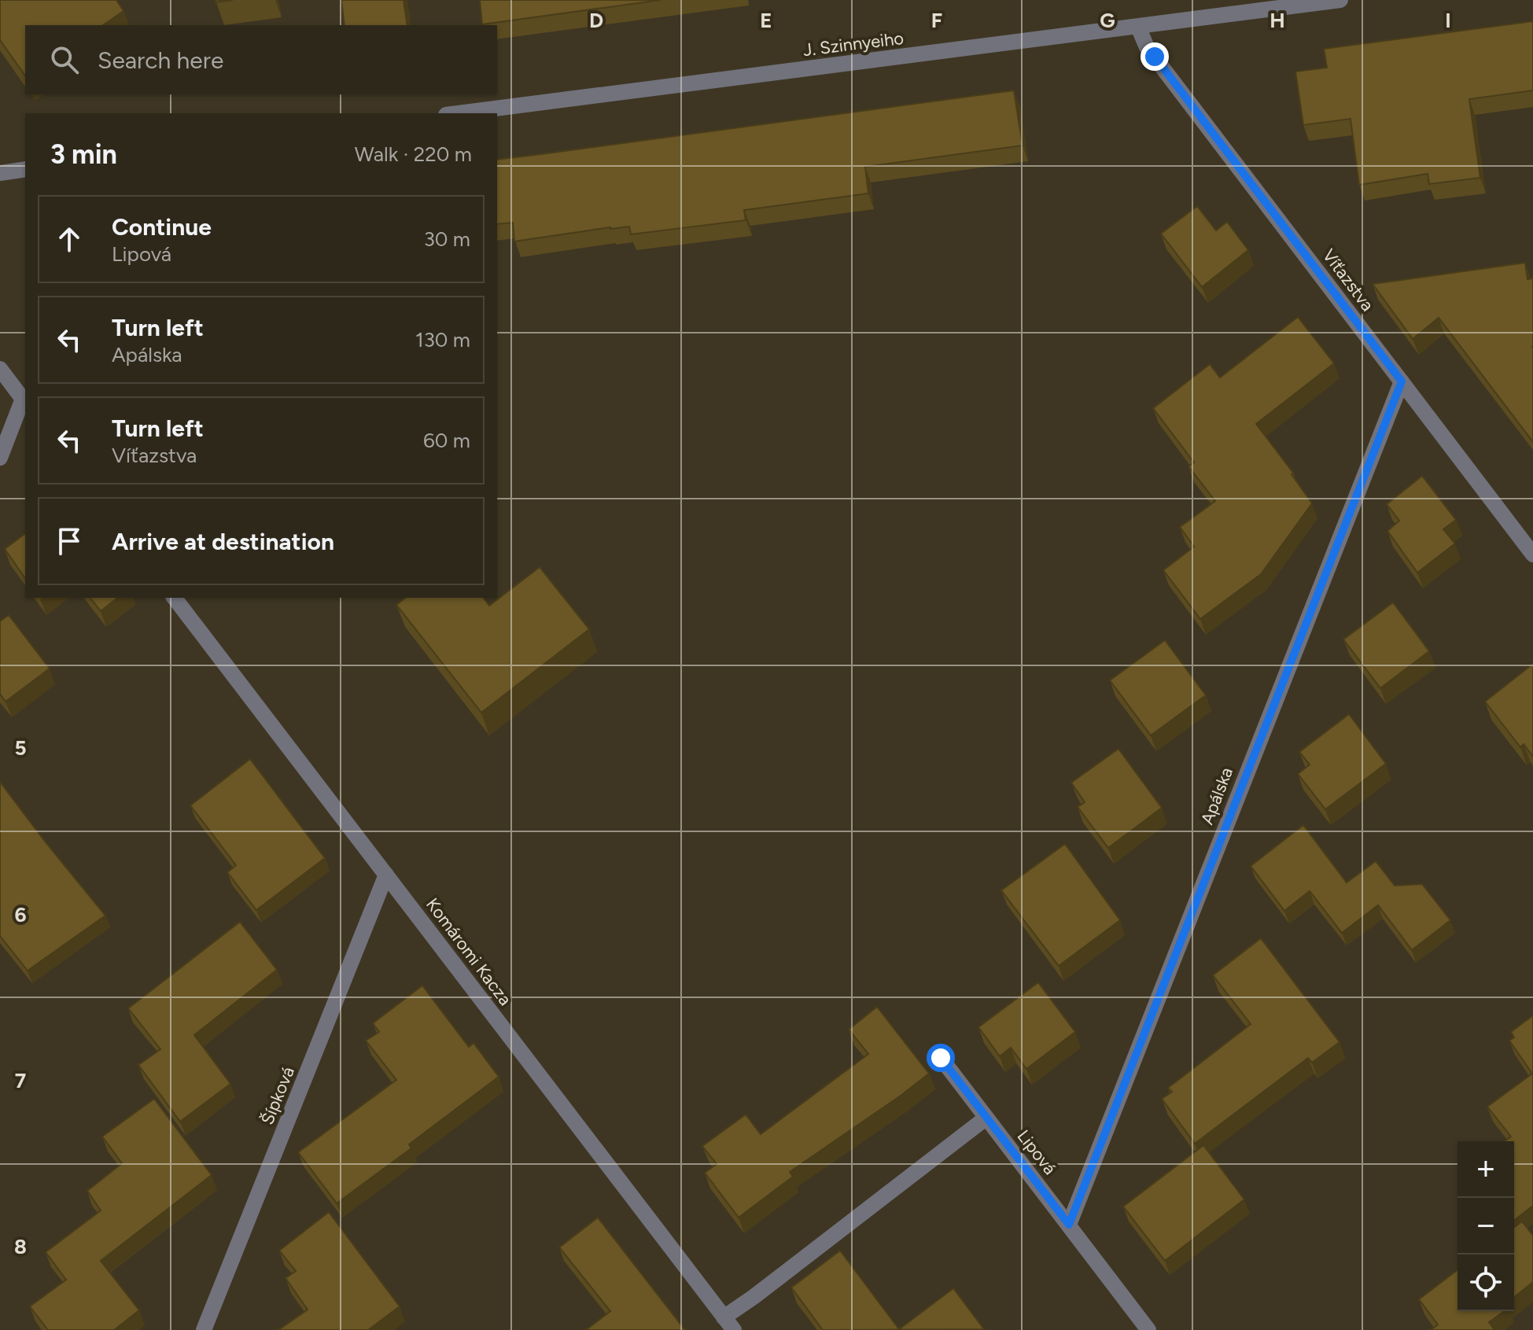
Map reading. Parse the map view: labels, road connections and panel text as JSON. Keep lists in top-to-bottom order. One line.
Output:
{"streets":{"street":["J. Szinnyeiho","Víťazstva","Apálska","Komáromi Kacza","Šípková","Lipová"]},"crossings":[["J. Szinnyeiho","Víťazstva"],["Víťazstva","Apálska"],["Apálska","Lipová"],["Komáromi Kacza","Šípková"]],"page":{"search":"Search here","heading":["3 min","Walk · 220 m"],"list":[["Continue","Lipová","30 m"],["Turn left","Apálska","130 m"],["Turn left","Víťazstva","60 m"],"Arrive at destination"],"map_buttons":["+","−"]},"grid":{"columns":["D","E","F","G","H","I"],"rows":["5","6","7","8"]}}
